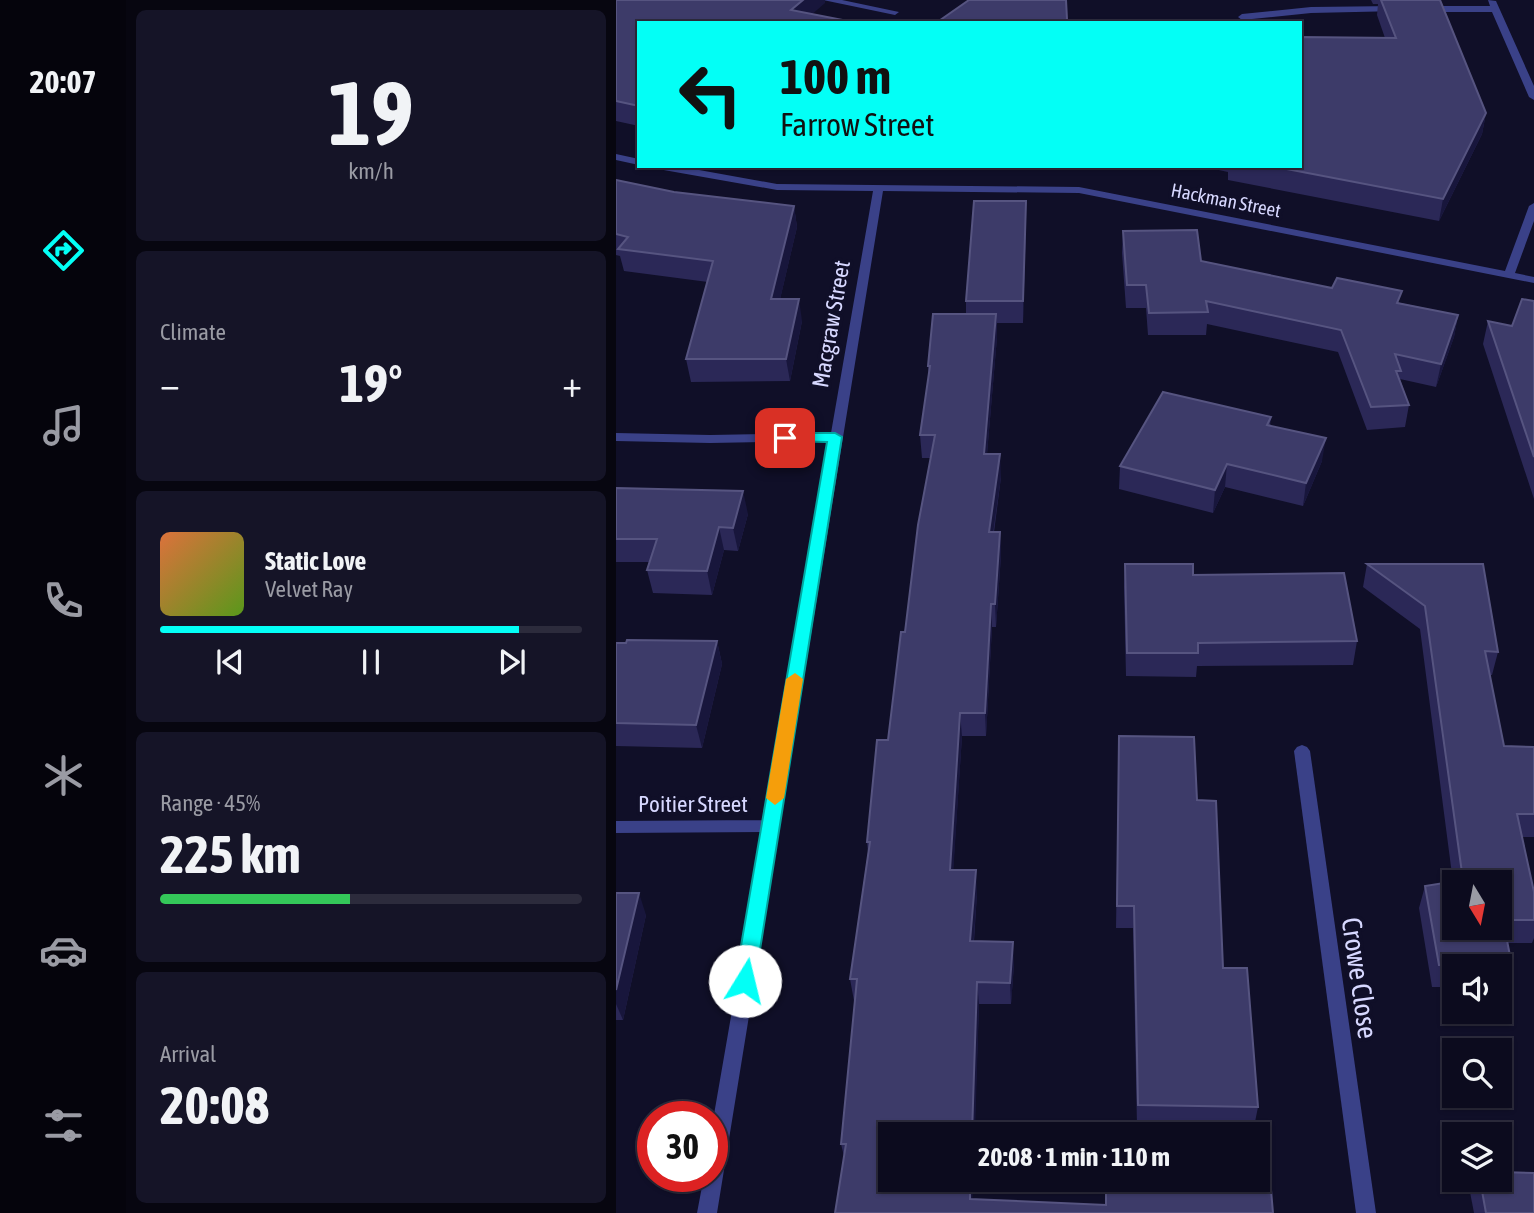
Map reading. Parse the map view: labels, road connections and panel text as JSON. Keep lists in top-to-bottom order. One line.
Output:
{"streets":{"street":["Hackman Street","Macgraw Street","Poitier Street","Crowe Close"]},"crossings":[["Hackman Street","Macgraw Street"],["Macgraw Street","Poitier Street"]],"north":"bottom","page":{"tabs":"20:07","tile":[["19","km/h"],"Climate",["Range · 45%","225 km"],["Arrival","20:08"]],"turn":["100 m","Farrow Street"],"heat":["−","19°","+"],"song":["Static Love","Velvet Ray"],"limit":"30","trip":"20:08 · 1 min · 110 m"}}
